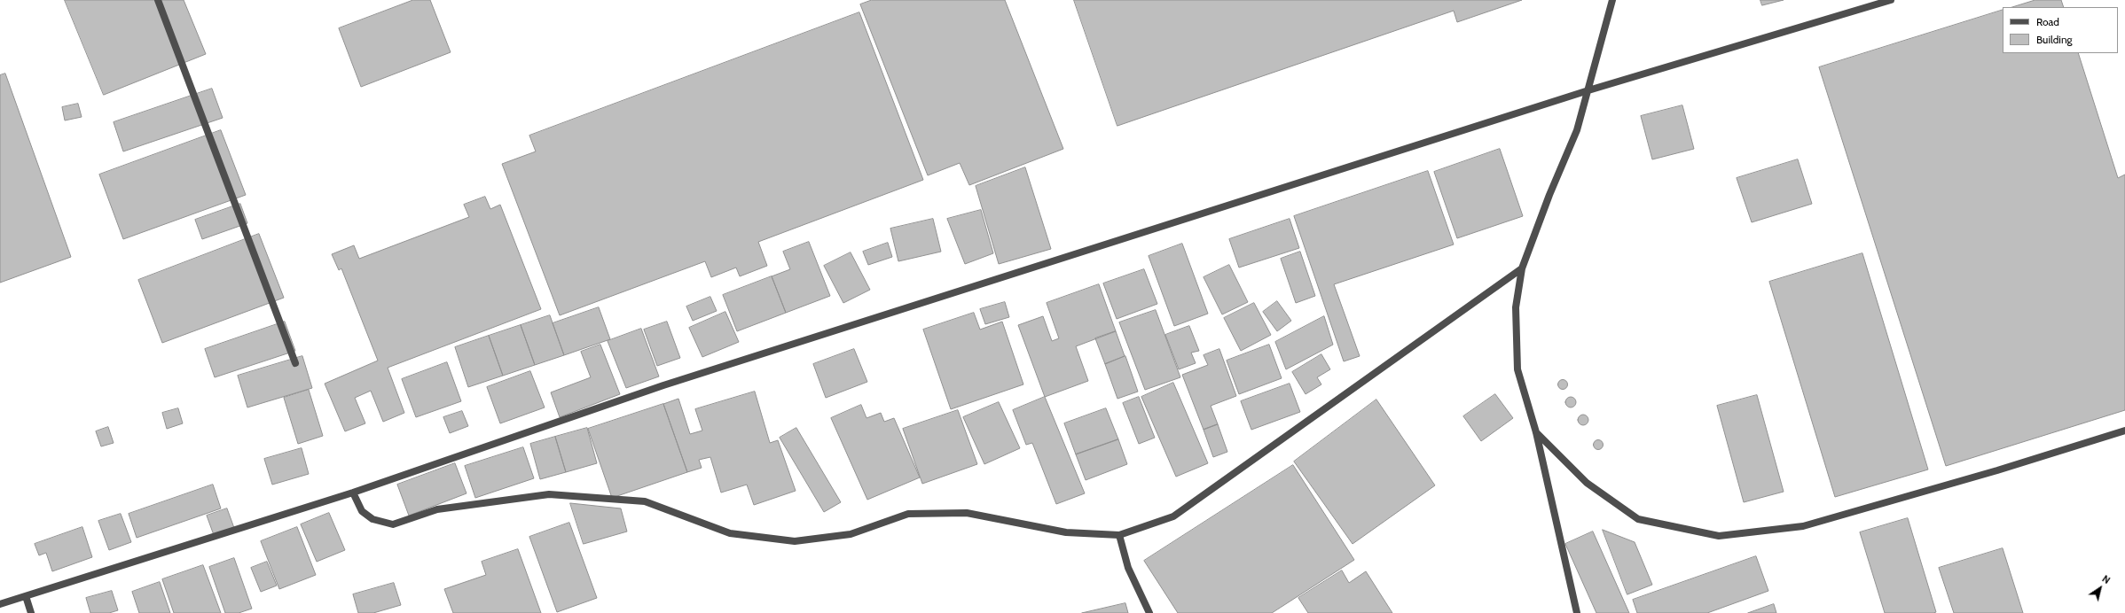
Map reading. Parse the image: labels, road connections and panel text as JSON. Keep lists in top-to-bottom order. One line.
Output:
{"legend":["Road","Building"],"north":"top right"}
